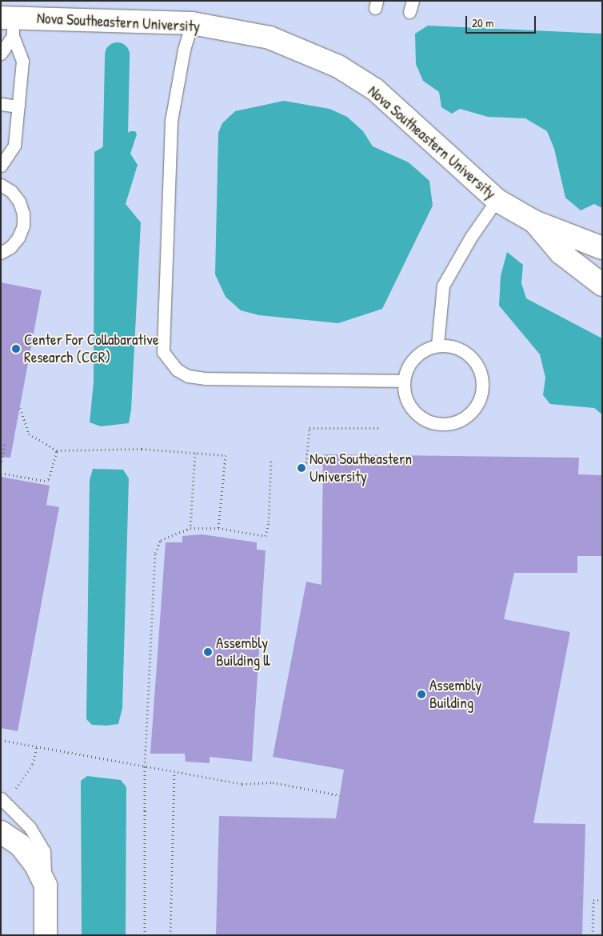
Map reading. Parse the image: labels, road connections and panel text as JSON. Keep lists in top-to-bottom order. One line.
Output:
{"streets":{"street":["Nova Southeastern University"]},"places":["Center For Collabarative Research (CCR)","Nova Southeastern University","Assembly Building ll","Assembly Building"],"scale_bar":"20 m"}
